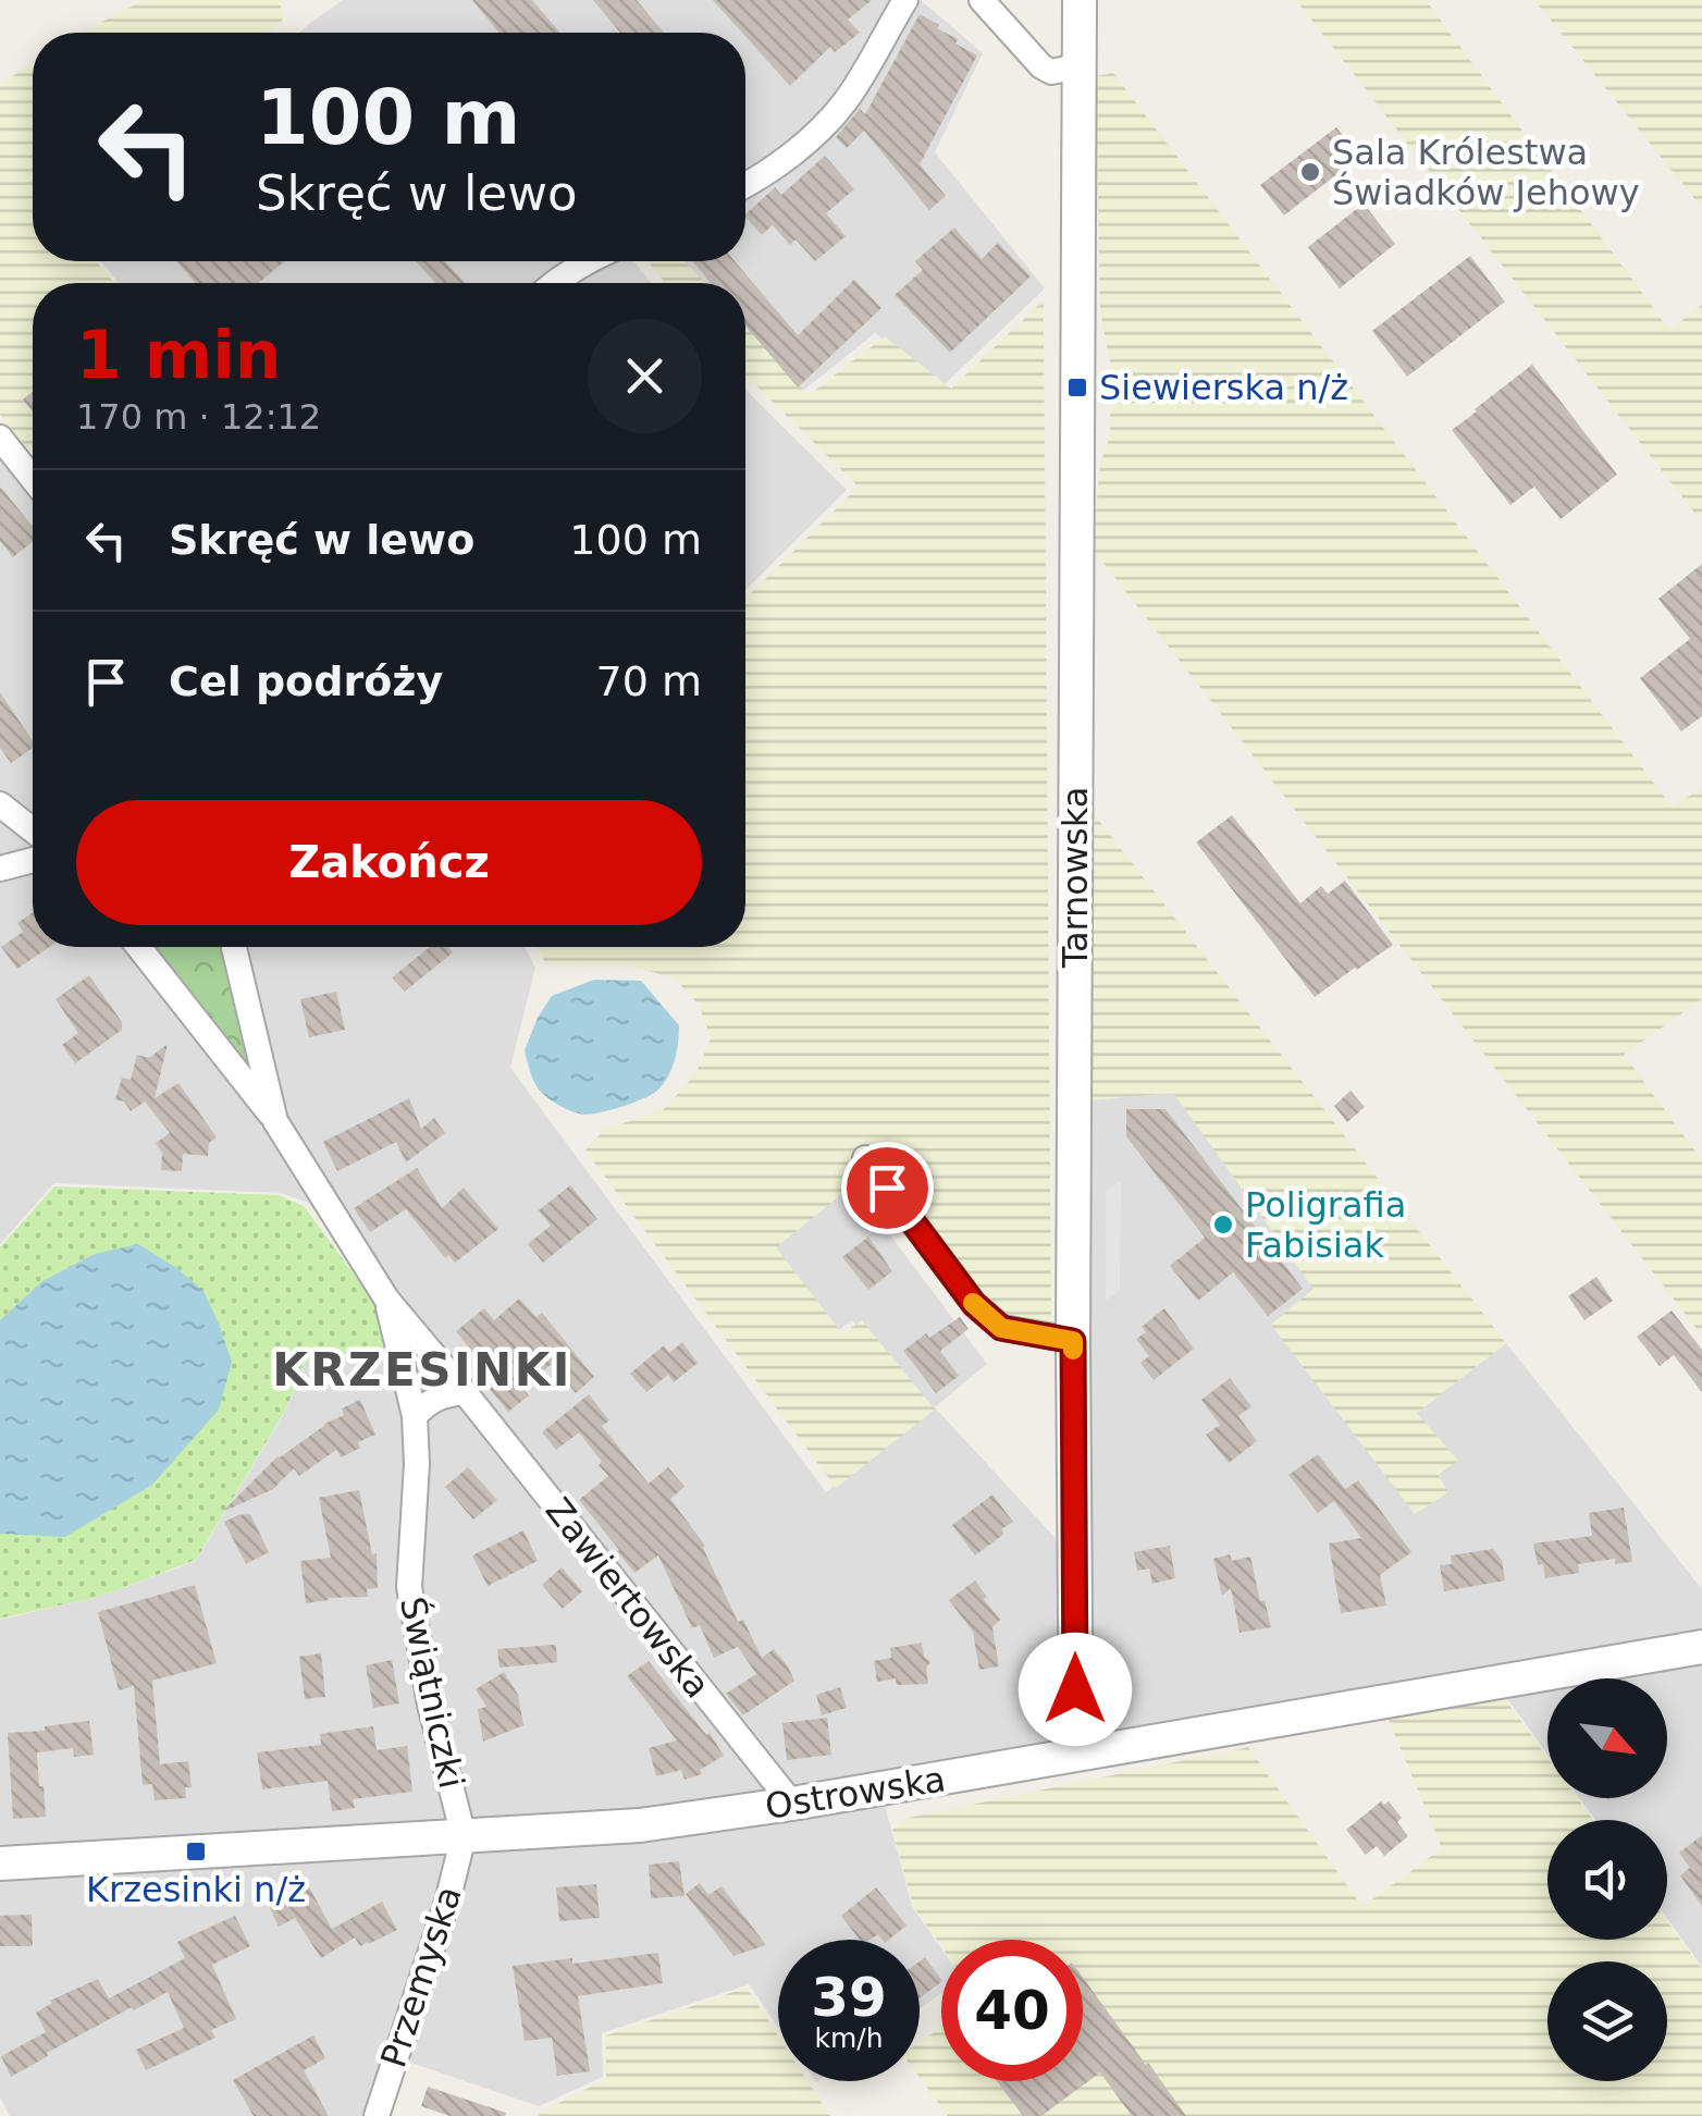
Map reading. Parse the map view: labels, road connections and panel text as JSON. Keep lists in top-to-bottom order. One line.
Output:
{"streets":{"street":["Tarnowska","Zawiertowska","Świątniczki","Ostrowska","Przemyska"]},"crossings":[["Tarnowska","Ostrowska"],["Zawiertowska","Świątniczki"],["Zawiertowska","Ostrowska"],["Świątniczki","Ostrowska"],["Świątniczki","Przemyska"],["Ostrowska","Przemyska"]],"districts":["KRZESINKI"],"places":{"other":["Sala Królestwa Świadków Jehowy","Poligrafia Fabisiak"],"transit":["Siewierska n/ż","Krzesinki n/ż"]},"north":"bottom right","page":{"turn":["100 m","Skręć w lewo"],"heading":["1 min","170 m · 12:12"],"list":[{"name":"Skręć w lewo","value":"100 m"},{"name":"Cel podróży","value":"70 m"}],"buttons":"Zakończ","speed":"39 km/h","limit":"40"}}
